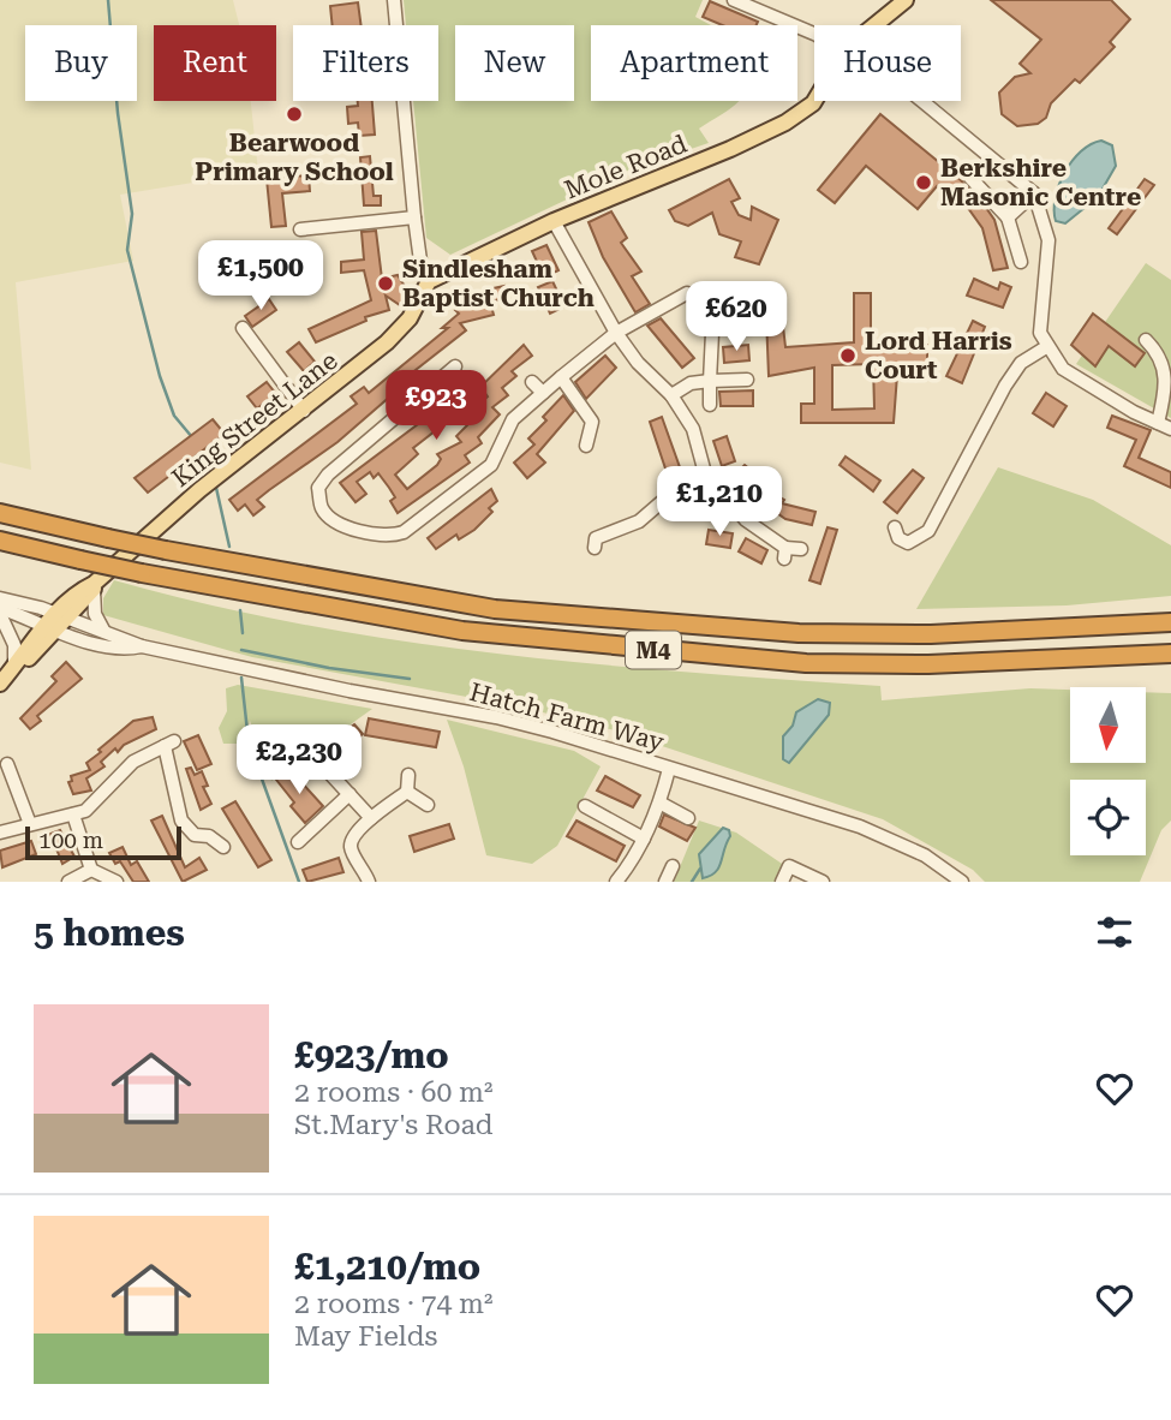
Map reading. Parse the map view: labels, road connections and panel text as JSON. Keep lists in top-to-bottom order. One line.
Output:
{"streets":{"highway":["M4"],"main road":["Mole Road","King Street Lane"],"street":["Hatch Farm Way"]},"crossings":[["Mole Road","King Street Lane"],["King Street Lane","Hatch Farm Way"]],"places":["Bearwood Primary School","Berkshire Masonic Centre","Sindlesham Baptist Church","Lord Harris Court"],"scale_bar":"100 m","north":"bottom","page":{"chip":["Buy","Rent","Filters","New","Apartment","House"],"price":["£1,500","£620","£923","£1,210","£2,230"],"scale":"100 m","heading":"5 homes","list":[{"name":"£923/mo","note":"2 rooms · 60 m² · St.Mary's Road"},{"name":"£1,210/mo","note":"2 rooms · 74 m² · May Fields"}]}}
